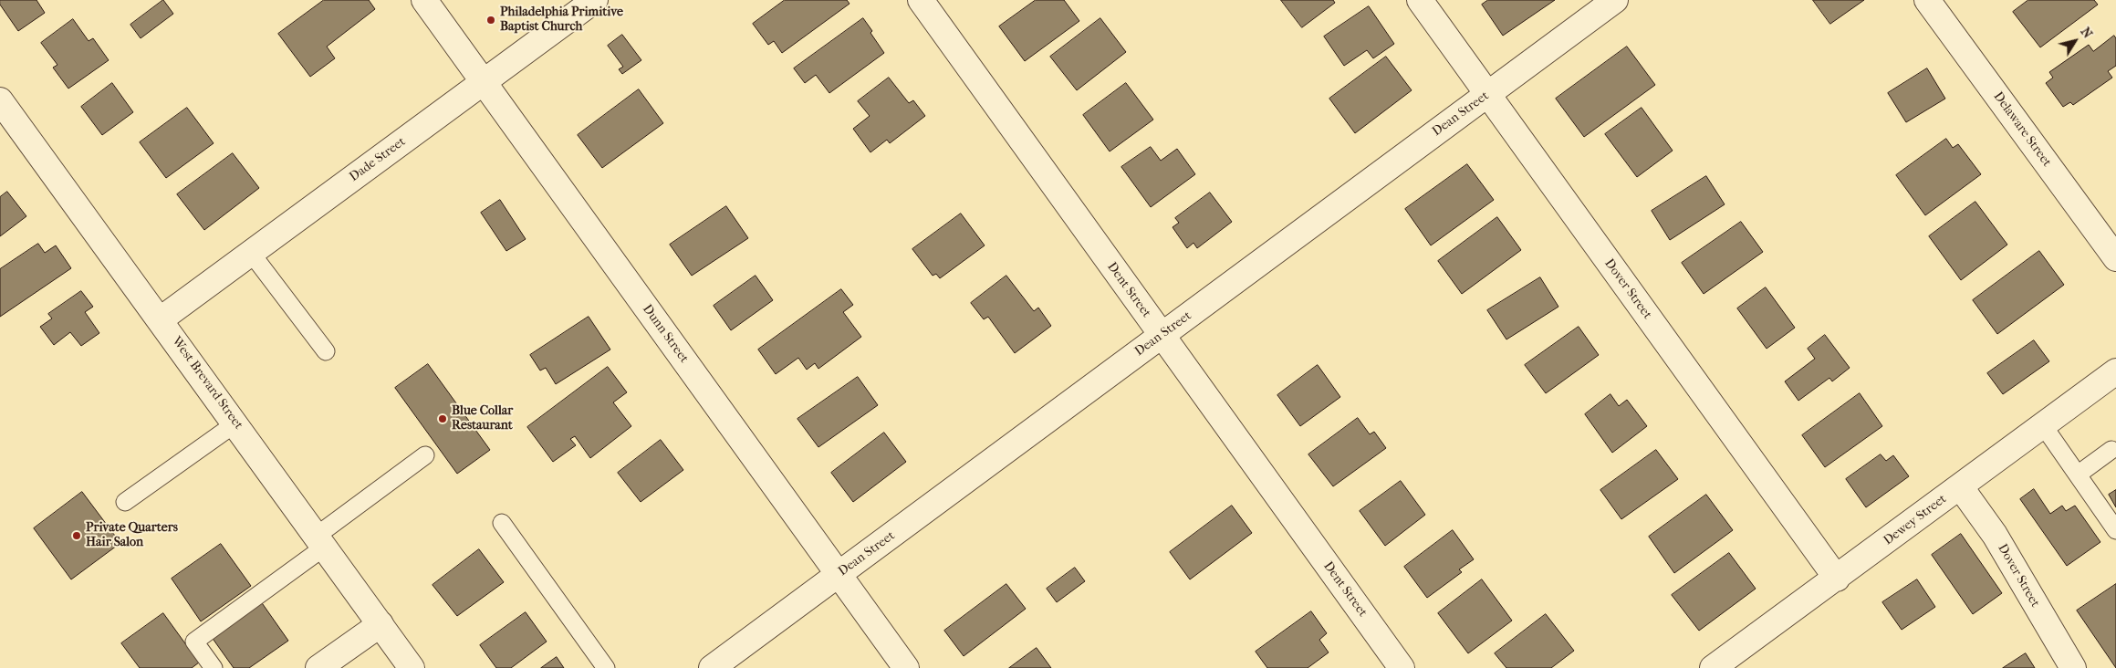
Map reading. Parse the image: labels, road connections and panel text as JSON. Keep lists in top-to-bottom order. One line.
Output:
{"streets":{"street":["Dean Street","Delaware Street","Dade Street","Dover Street","Dent Street","Dunn Street","West Brevard Street","Dewey Street"]},"crossings":[["Dean Street","Dover Street"],["Dean Street","Dent Street"],["Dean Street","Dunn Street"],["Dade Street","Dunn Street"],["Dade Street","West Brevard Street"],["Dover Street","Dewey Street"]],"places":["Philadelphia Primitive Baptist Church","Blue Collar Restaurant","Private Quarters Hair Salon"],"north":"top right"}
